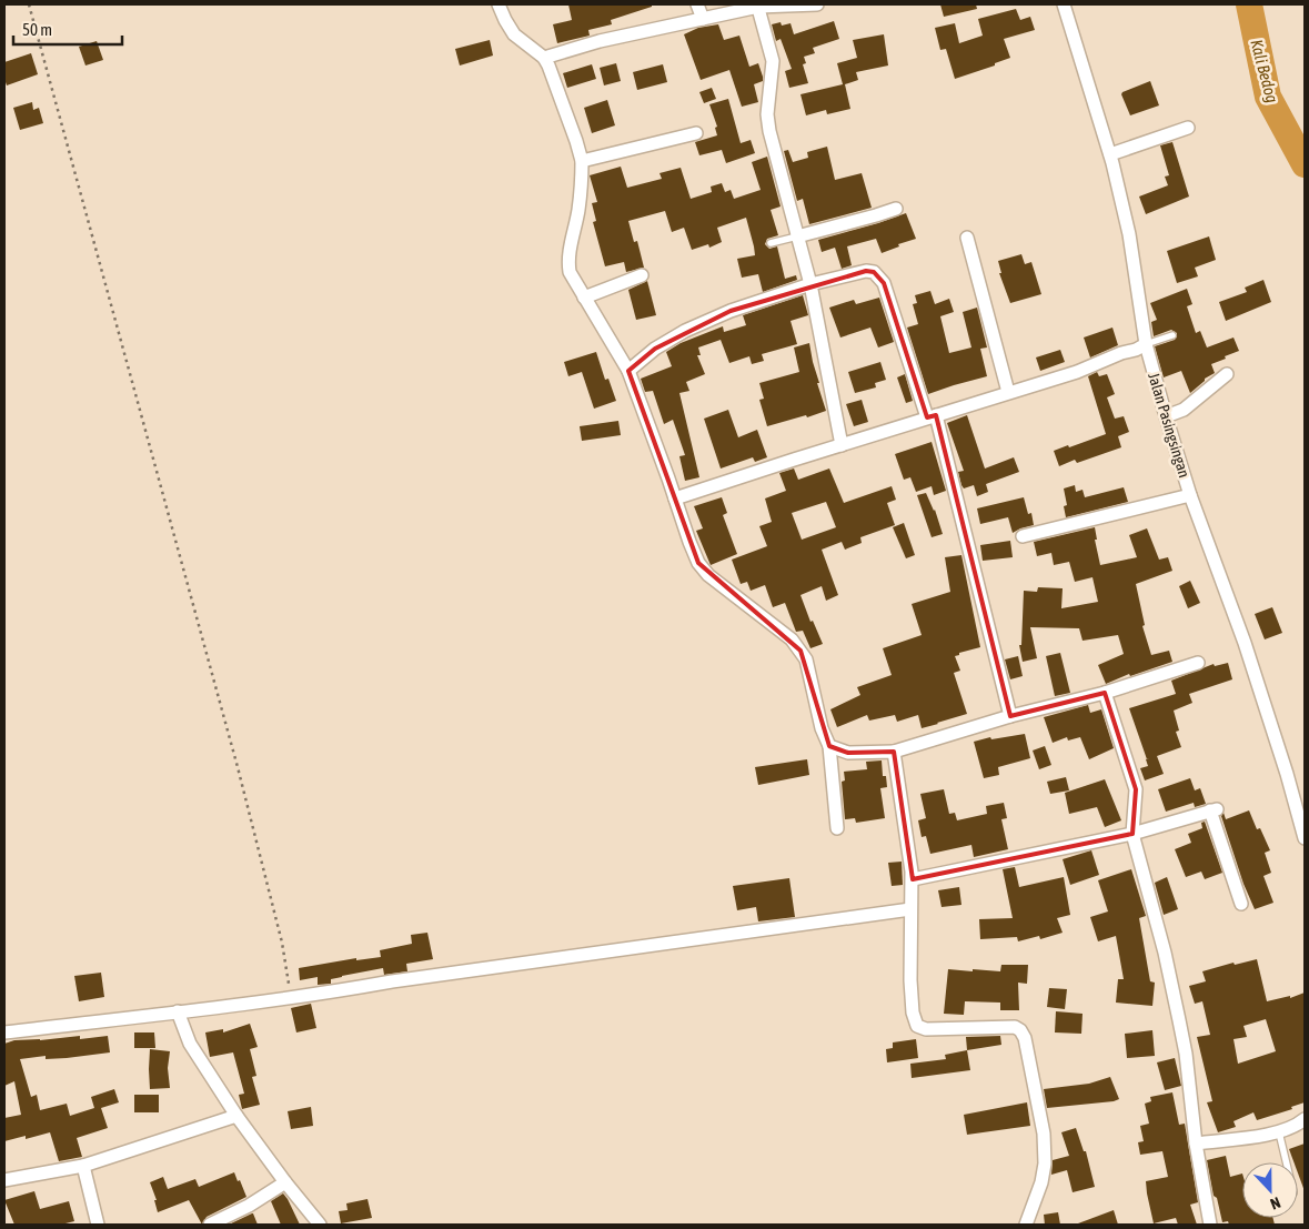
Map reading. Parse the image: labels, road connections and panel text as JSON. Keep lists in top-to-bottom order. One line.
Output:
{"streets":{"street":["Jalan Pasingsingan"]},"water":["Kali Bedog"],"scale_bar":"50 m","north":"bottom"}
